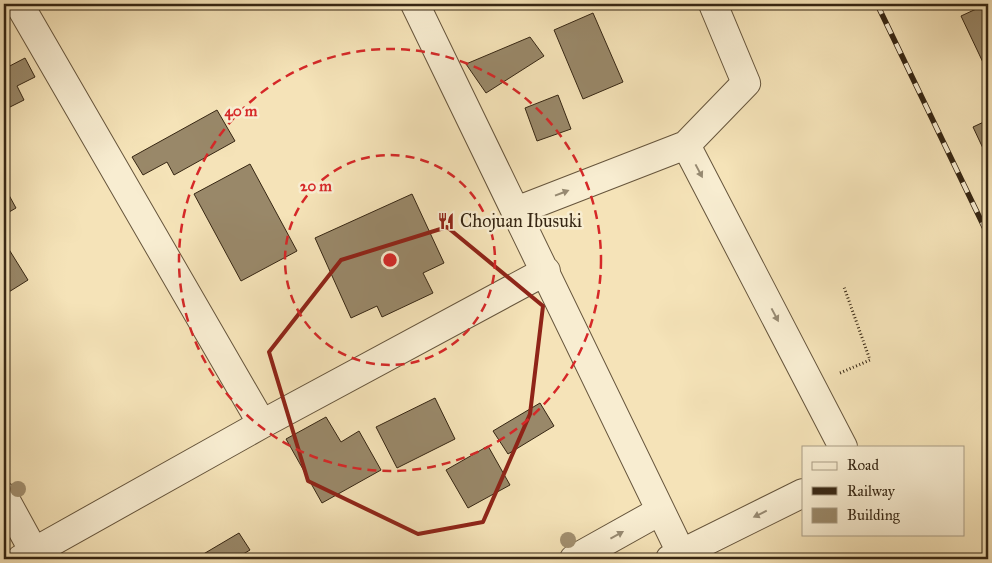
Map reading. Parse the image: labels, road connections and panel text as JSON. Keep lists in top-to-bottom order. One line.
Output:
{"places":{"restaurant":["Chojuan Ibusuki"]},"legend":["Road","Railway","Building"],"rings":["40 m","20 m"]}
